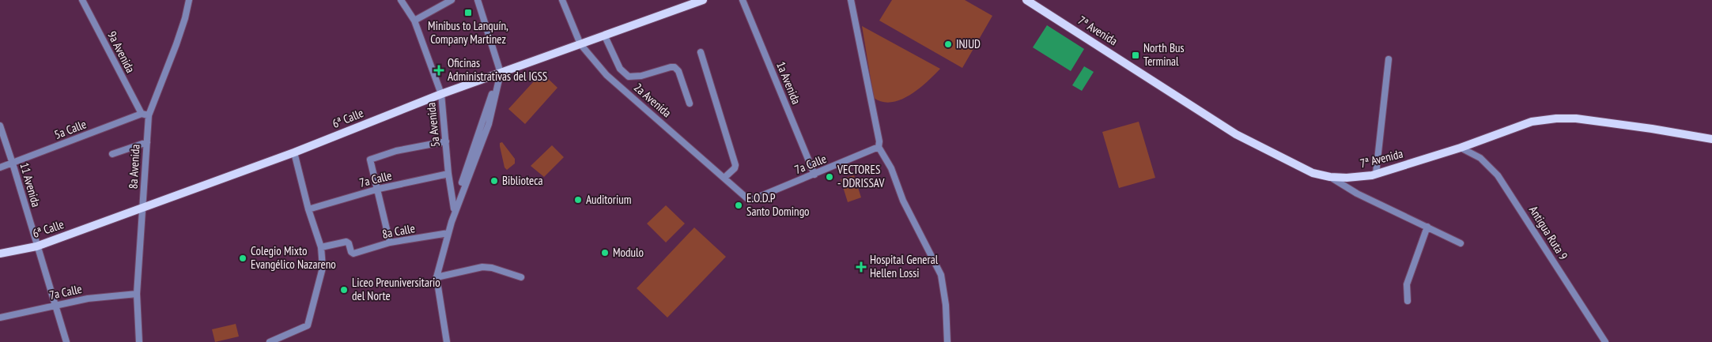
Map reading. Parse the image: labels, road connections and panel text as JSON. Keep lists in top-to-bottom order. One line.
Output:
{"streets":{"main road":["7ª Avenida","6ª Calle"],"street":["9a Avenida","1a Avenida","2a Avenida","5a Avenida","5a Calle","7a Calle","8a Avenida","11 Avenida","8a Calle","Antigua Ruta 9"]},"crossings":[["7ª Avenida","Antigua Ruta 9"],["9a Avenida","5a Calle"],["1a Avenida","7a Calle"],["2a Avenida","6ª Calle"],["2a Avenida","7a Calle"],["6ª Calle","5a Avenida"],["6ª Calle","8a Avenida"],["6ª Calle","11 Avenida"],["5a Avenida","7a Calle"],["5a Calle","11 Avenida"],["7a Calle","8a Avenida"],["7a Calle","11 Avenida"]],"places":{"transit":["Minibus to Lanquín, Company Martinez","North Bus Terminal"],"other":["INJUD","VECTORES - DDRISSAV","Biblioteca","Auditorium","E.O.D.P Santo Domingo","Modulo","Colegio Mixto Evangélico Nazareno","Liceo Preuniversitario del Norte"],"health":["Oficinas Administrativas del IGSS","Hospital General Hellen Lossi"]}}
